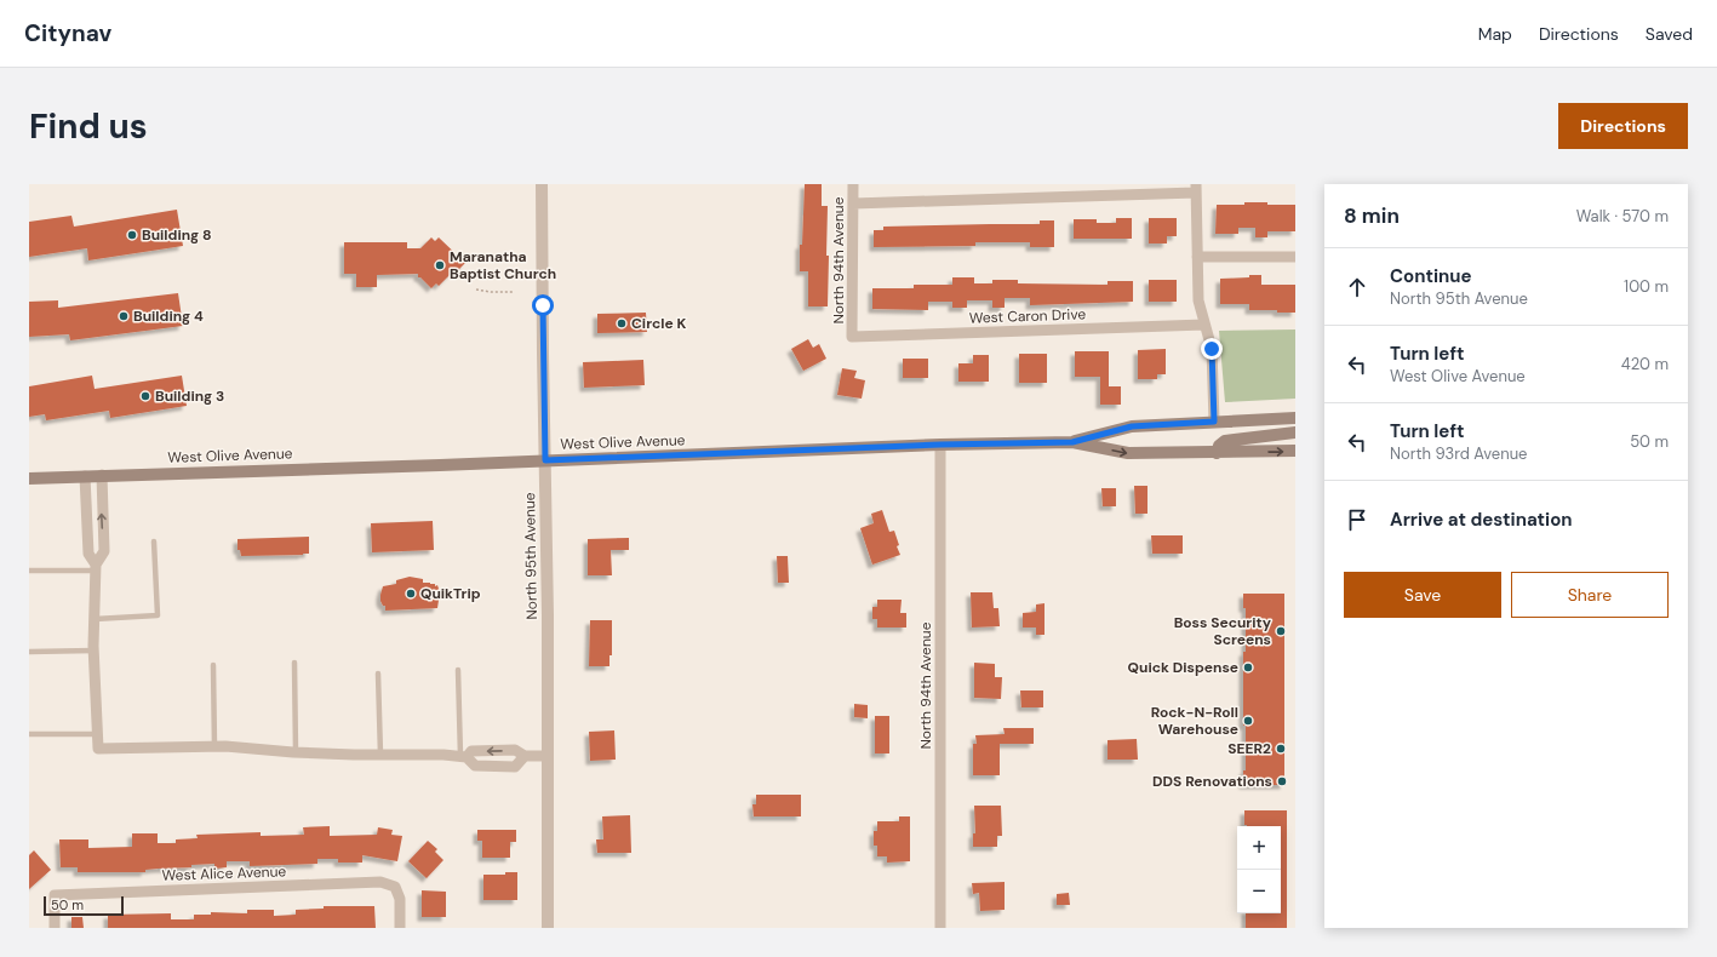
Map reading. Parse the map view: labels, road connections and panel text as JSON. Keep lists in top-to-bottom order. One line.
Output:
{"streets":{"main road":["West Olive Avenue"],"street":["North 94th Avenue","West Caron Drive","North 95th Avenue","West Alice Avenue"]},"crossings":[["North 94th Avenue","West Caron Drive"],["North 94th Avenue","West Olive Avenue"],["West Olive Avenue","North 95th Avenue"]],"places":["Building 8","Maranatha Baptist Church","Building 4","Circle K","Building 3","QuikTrip","Boss Security Screens","Quick Dispense","Rock-N-Roll Warehouse","SEER2","DDS Renovations"],"scale_bar":"50 m","page":{"header":"Citynav","nav":["Map","Directions","Saved"],"buttons":["Directions",["Save","Share"]],"title":"Find us","heading":["8 min","Walk · 570 m"],"list":[["Continue","North 95th Avenue","100 m"],["Turn left","West Olive Avenue","420 m"],["Turn left","North 93rd Avenue","50 m"],"Arrive at destination"],"map_buttons":["+","−"],"scale":"50 m"}}
